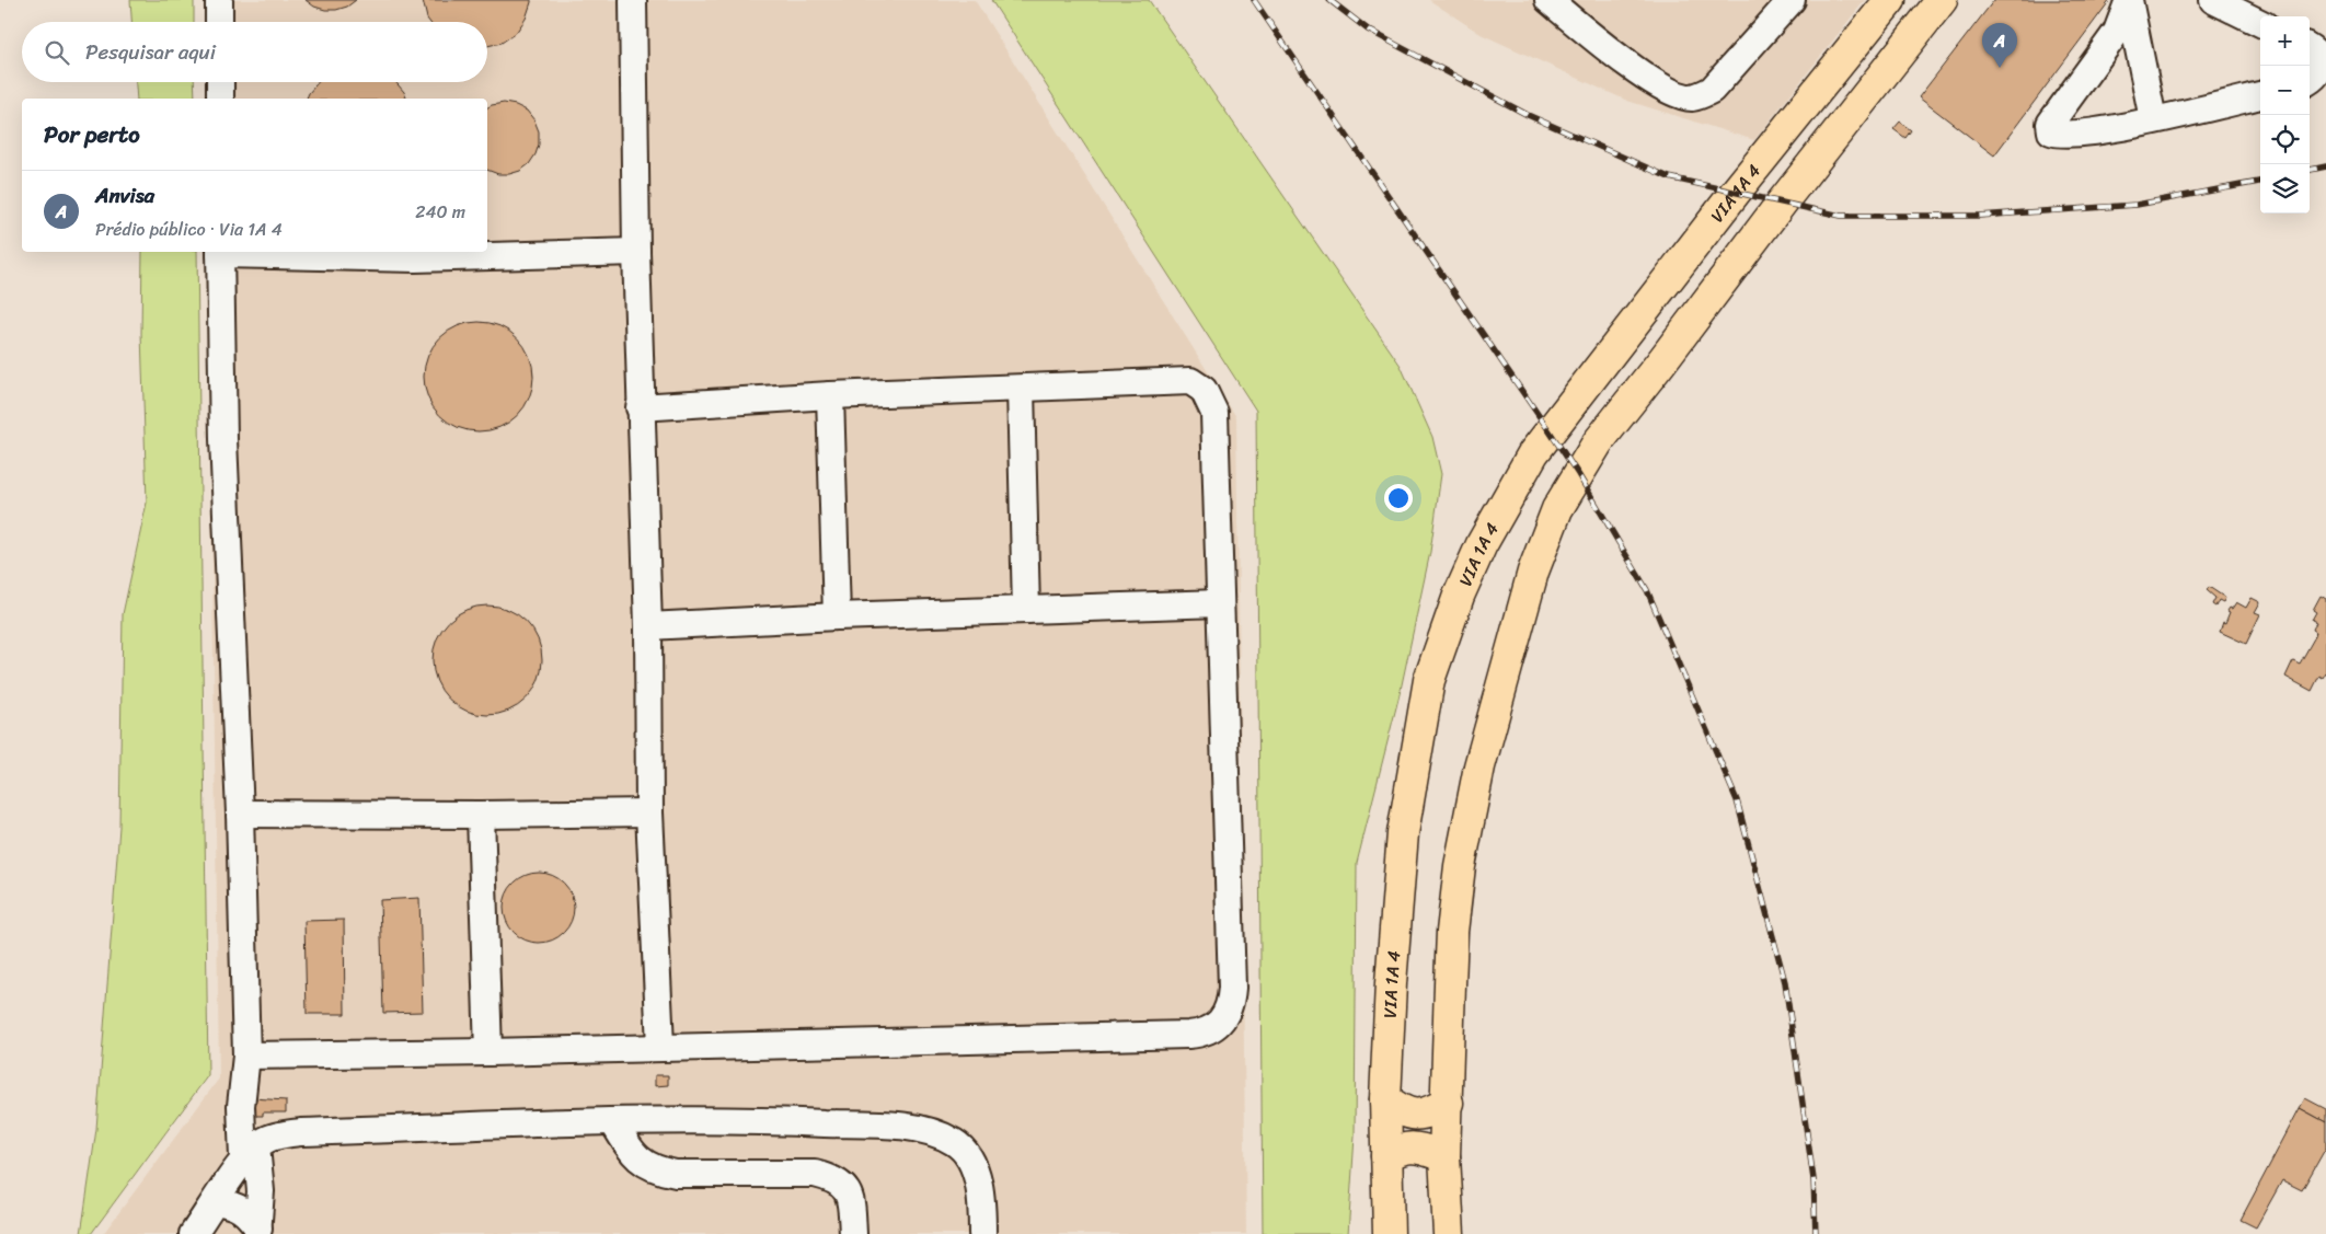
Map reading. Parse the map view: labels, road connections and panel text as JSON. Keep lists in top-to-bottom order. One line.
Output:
{"streets":{"main road":["VIA 1A 4"]},"page":{"map_buttons":["+","−"],"search":"Pesquisar aqui","pins":"A","heading":"Por perto","list":[{"mark":"A","name":"Anvisa","note":"Prédio público · Via 1A 4","value":"240 m"}]}}
